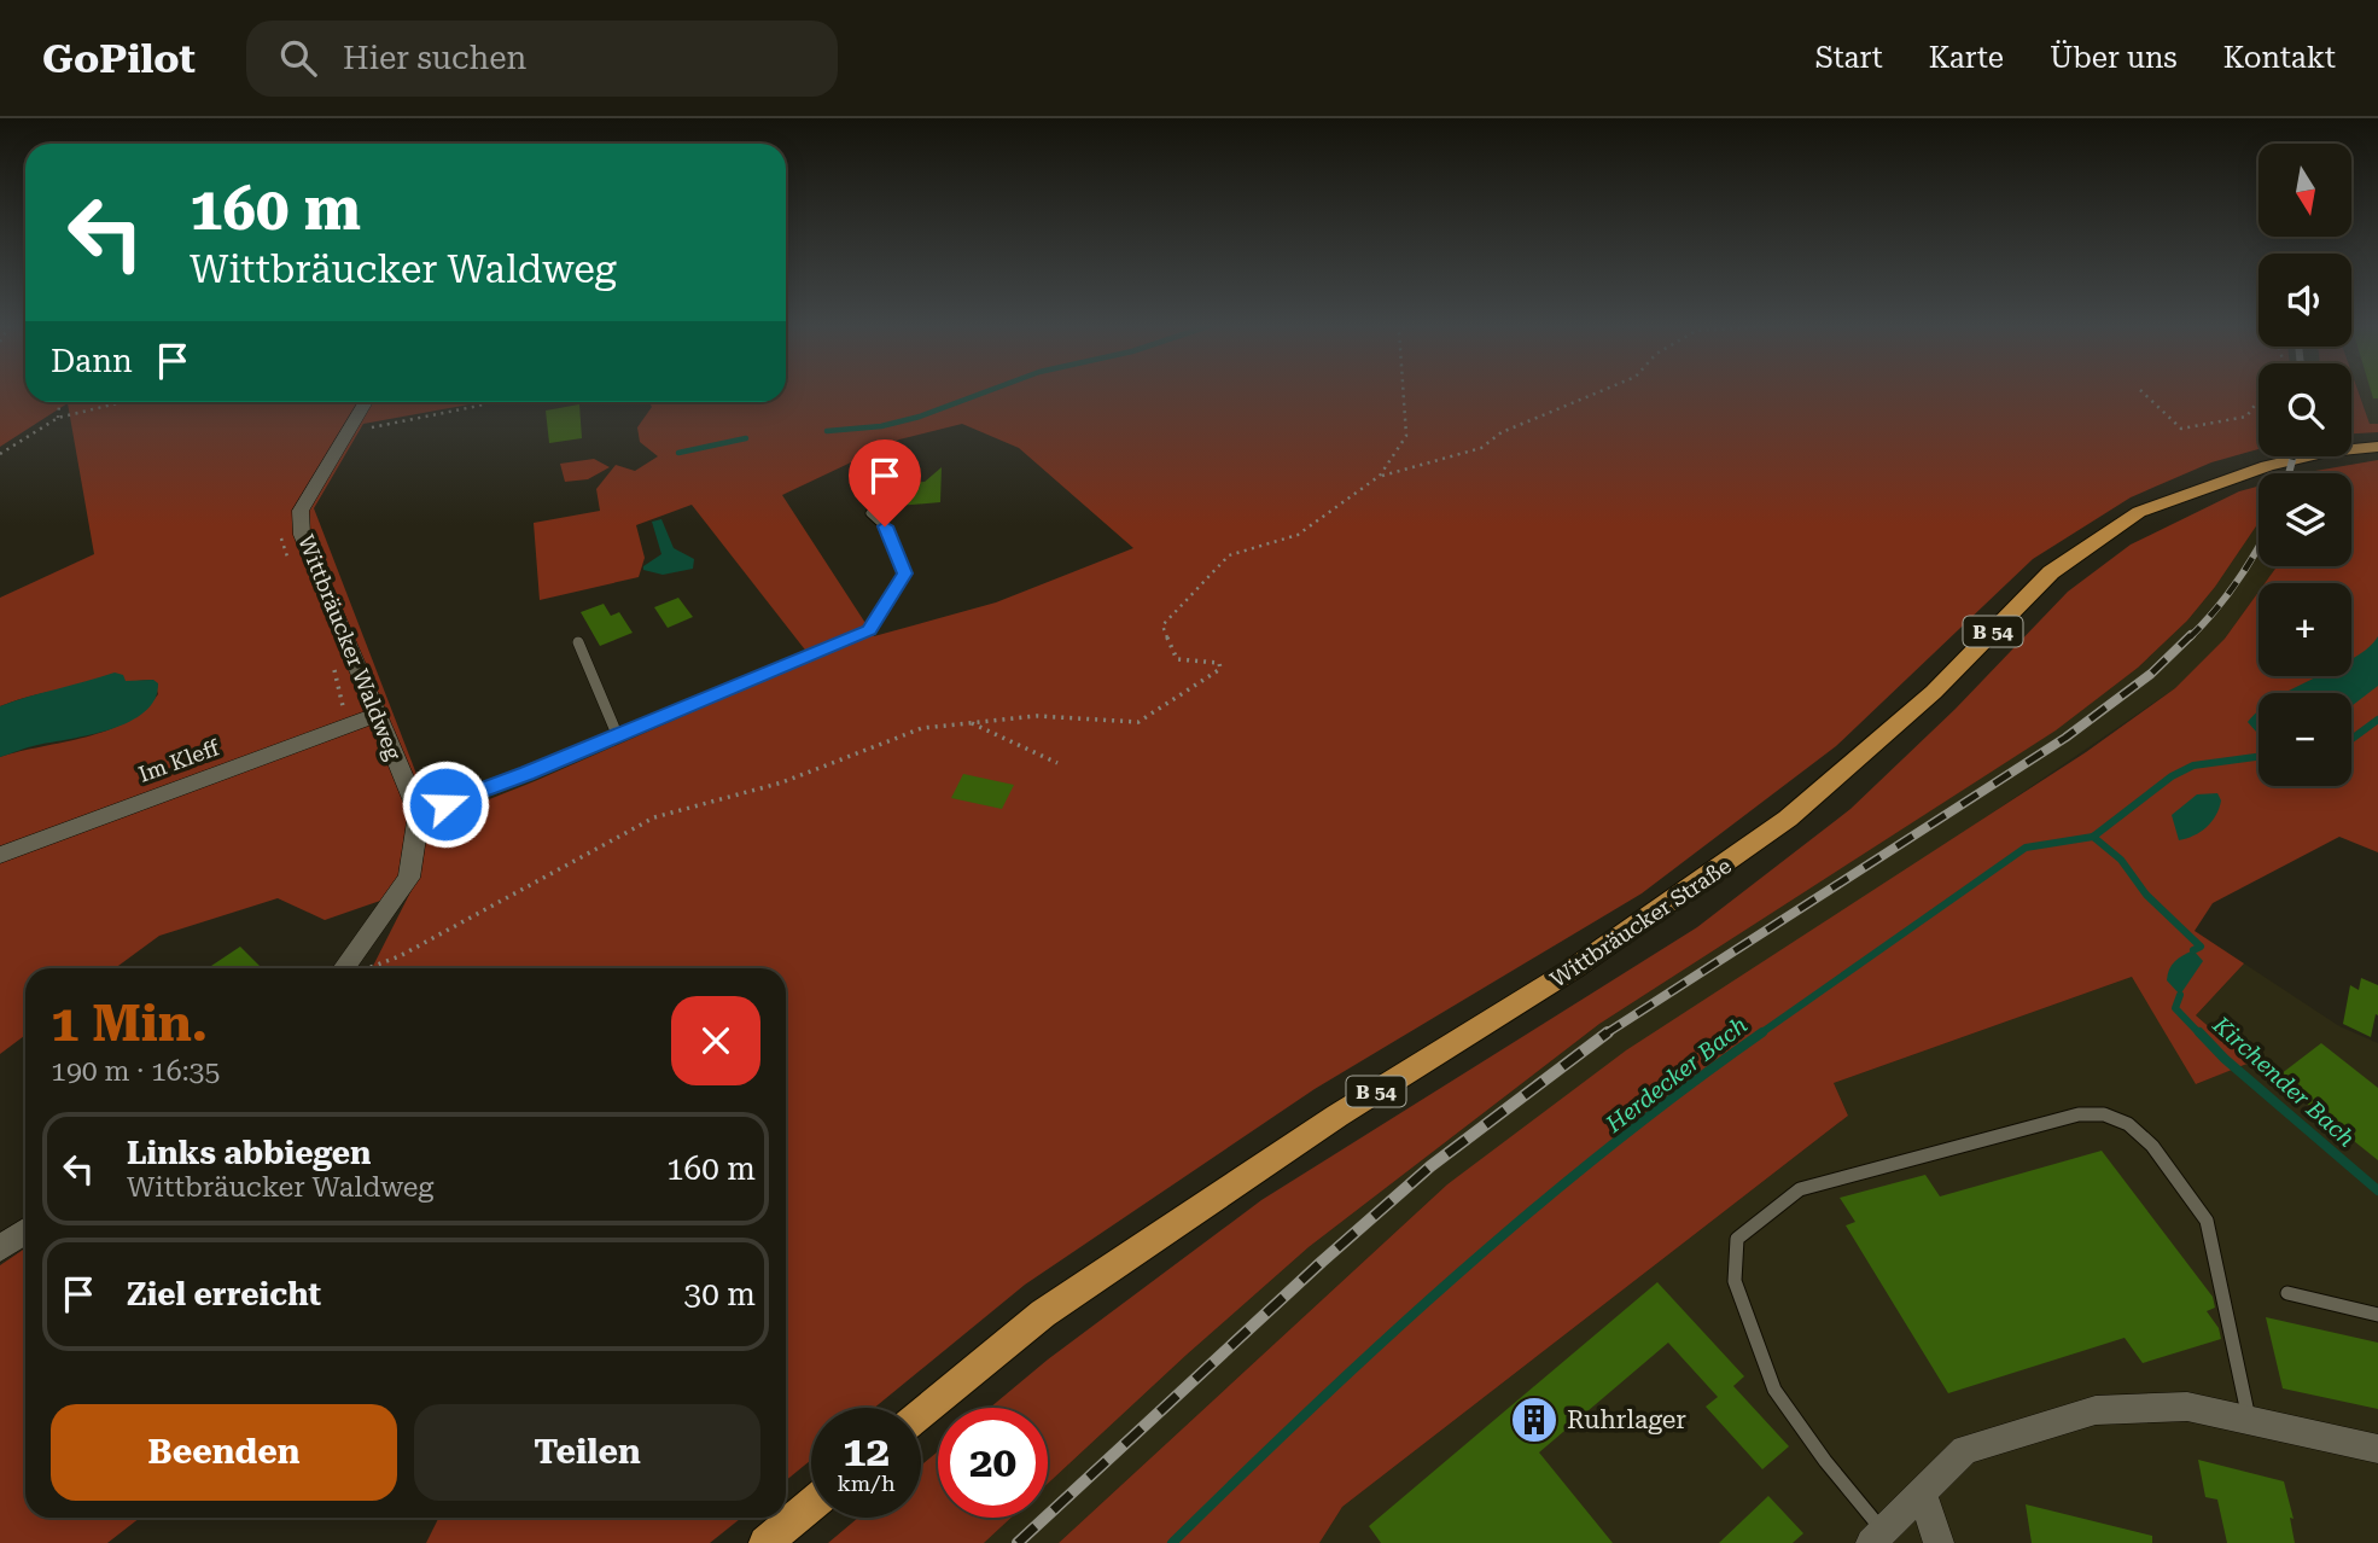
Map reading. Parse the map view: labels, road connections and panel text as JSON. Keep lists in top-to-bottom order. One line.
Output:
{"streets":{"main road":["B 54","Wittbräucker Straße"],"street":["Wittbräucker Waldweg","Im Kleff"]},"crossings":[["Wittbräucker Waldweg","Im Kleff"]],"water":["Herdecker Bach","Kirchender Bach"],"places":{"building":["Ruhrlager"]},"north":"bottom","page":{"header":"GoPilot","search":"Hier suchen","nav":["Start","Karte","Über uns","Kontakt"],"map_buttons":["+","−"],"turn":["160 m","Wittbräucker Waldweg"],"then":"Dann","heading":["1 Min.","190 m · 16:35"],"list":[{"name":"Links abbiegen","note":"Wittbräucker Waldweg","value":"160 m"},{"name":"Ziel erreicht","value":"30 m"}],"buttons":["Beenden","Teilen"],"speed":"12 km/h","limit":"20"}}
